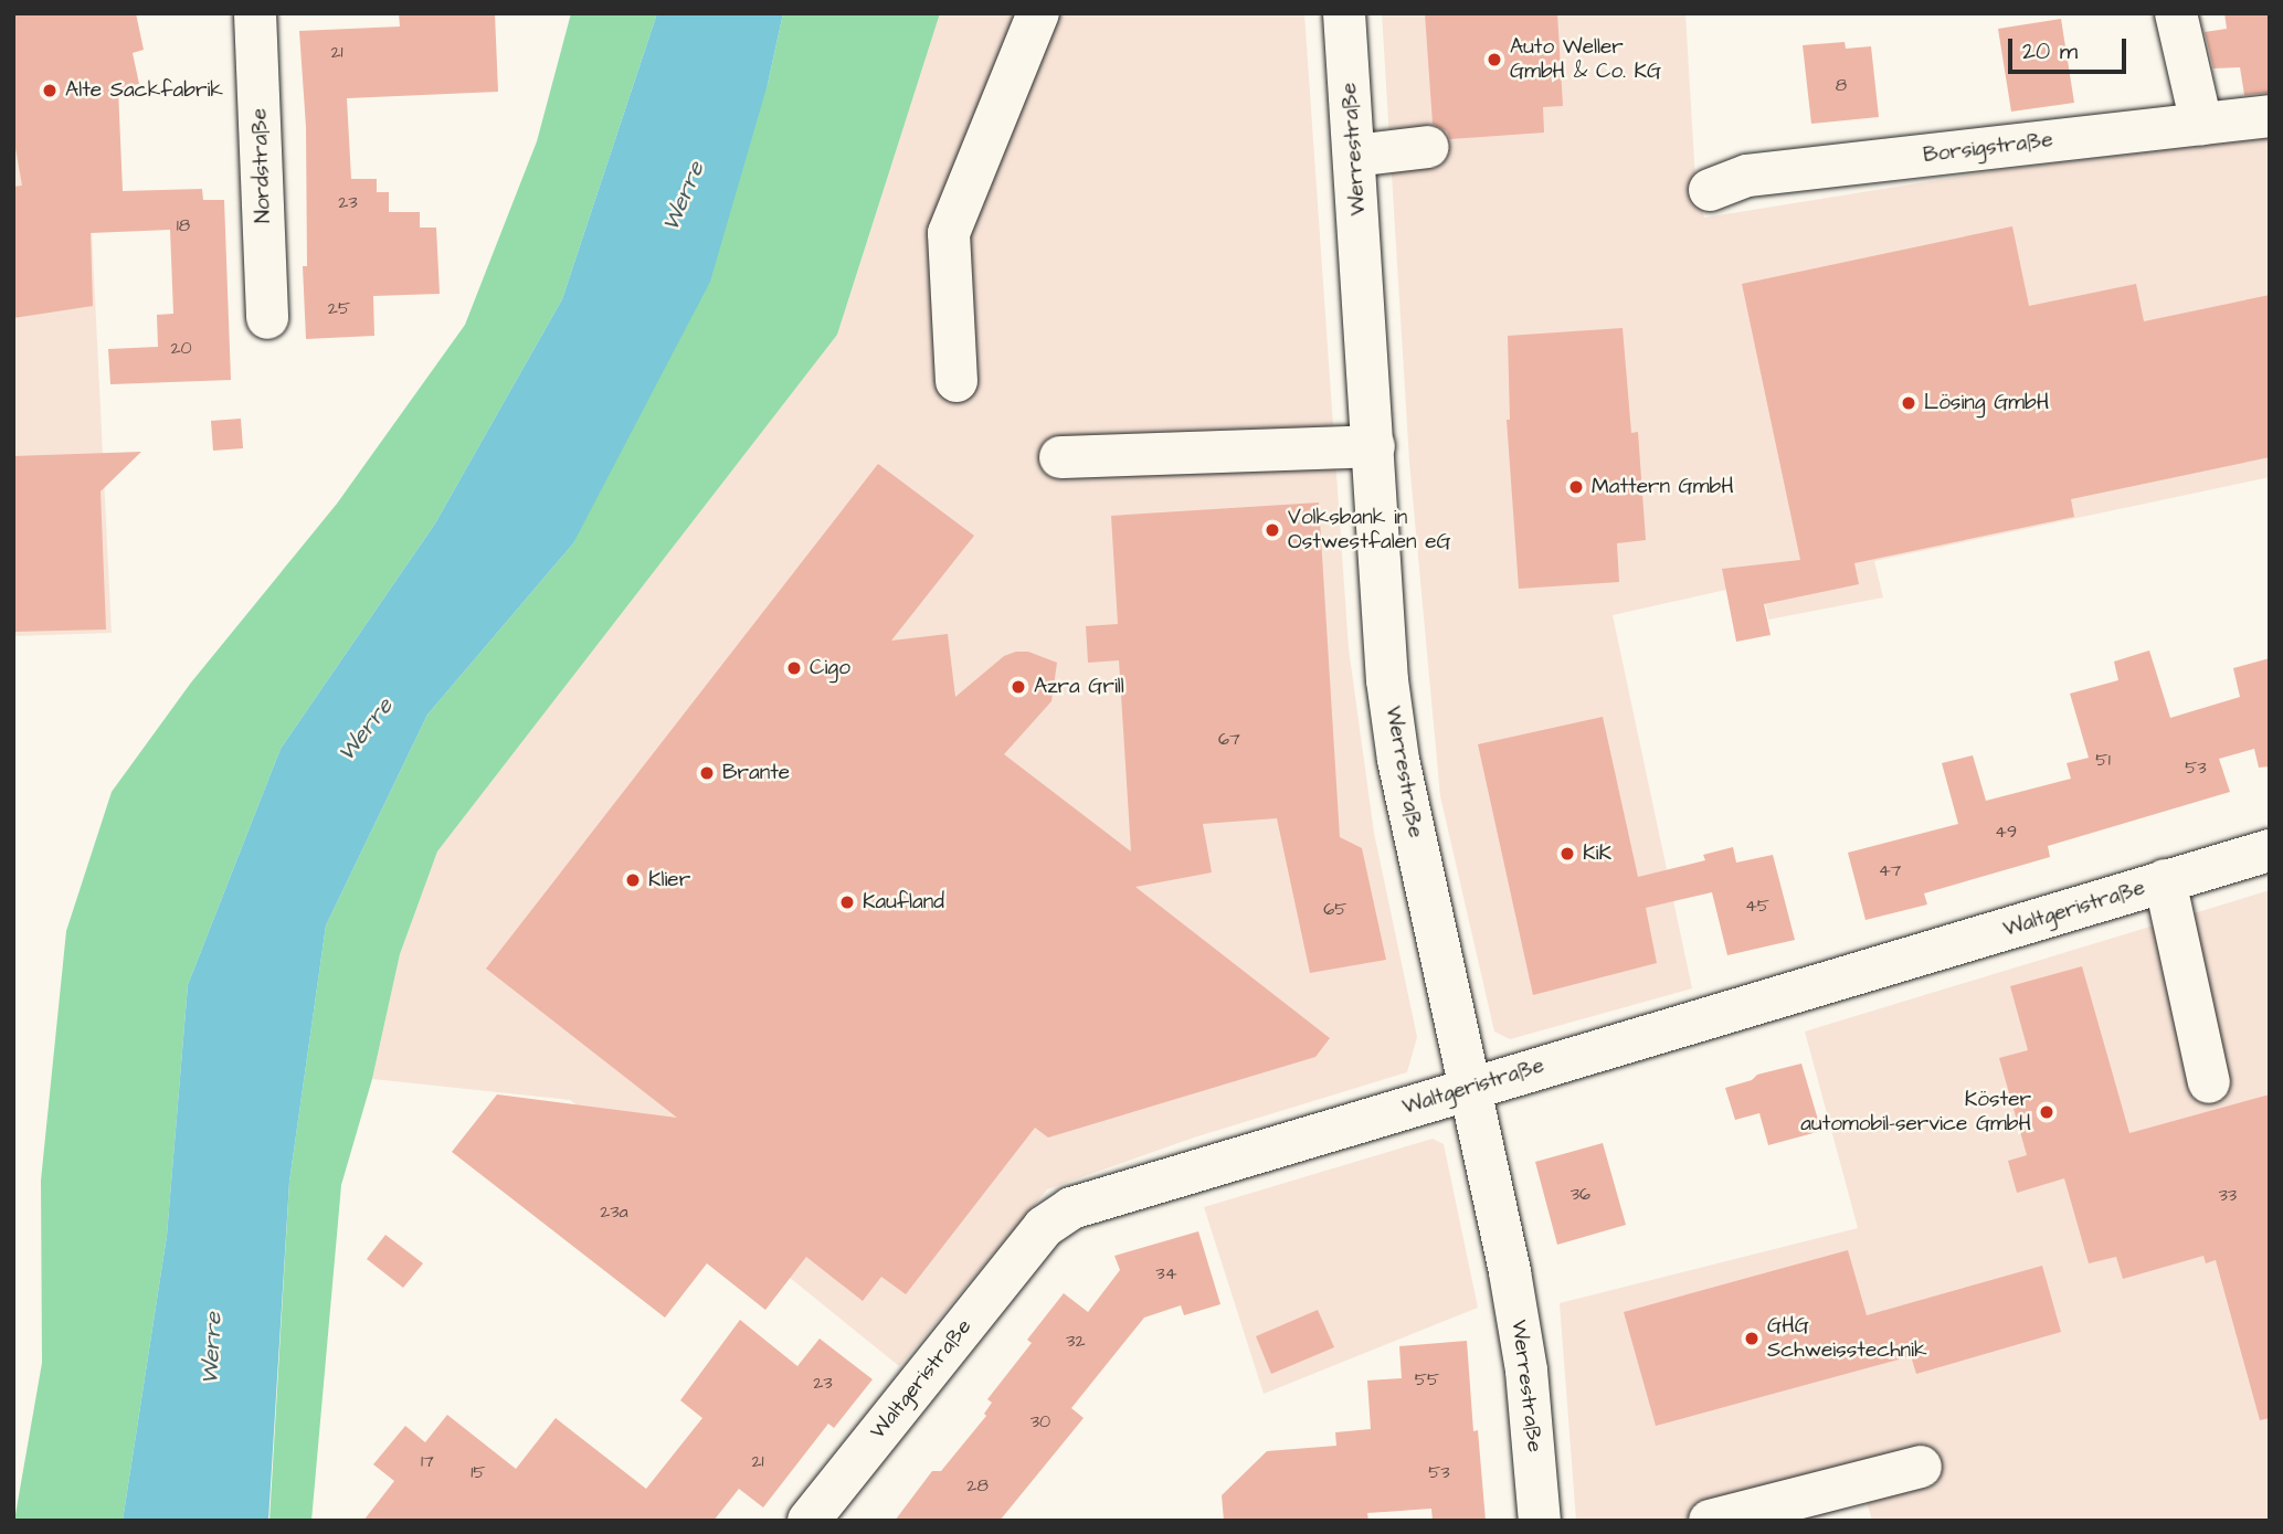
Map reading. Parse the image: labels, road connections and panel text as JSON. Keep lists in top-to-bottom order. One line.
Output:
{"streets":{"street":["Borsigstraße","Werrestraße","Nordstraße","Waltgeristraße"]},"crossings":[["Werrestraße","Waltgeristraße"]],"water":["Werre"],"places":["Auto Weller GmbH & Co. KG","Alte Sackfabrik","Lösing GmbH","Mattern GmbH","Volksbank in Ostwestfalen eG","Cigo","Azra Grill","Brante","KiK","Klier","Kaufland","Köster automobil-service GmbH","GHG Schweisstechnik"],"house_numbers":["21","8","23","18","25","20","67","51","53","49","47","45","65","36","33","23a","34","32","55","23","30","17","21","15","53","28"],"scale_bar":"20 m"}
